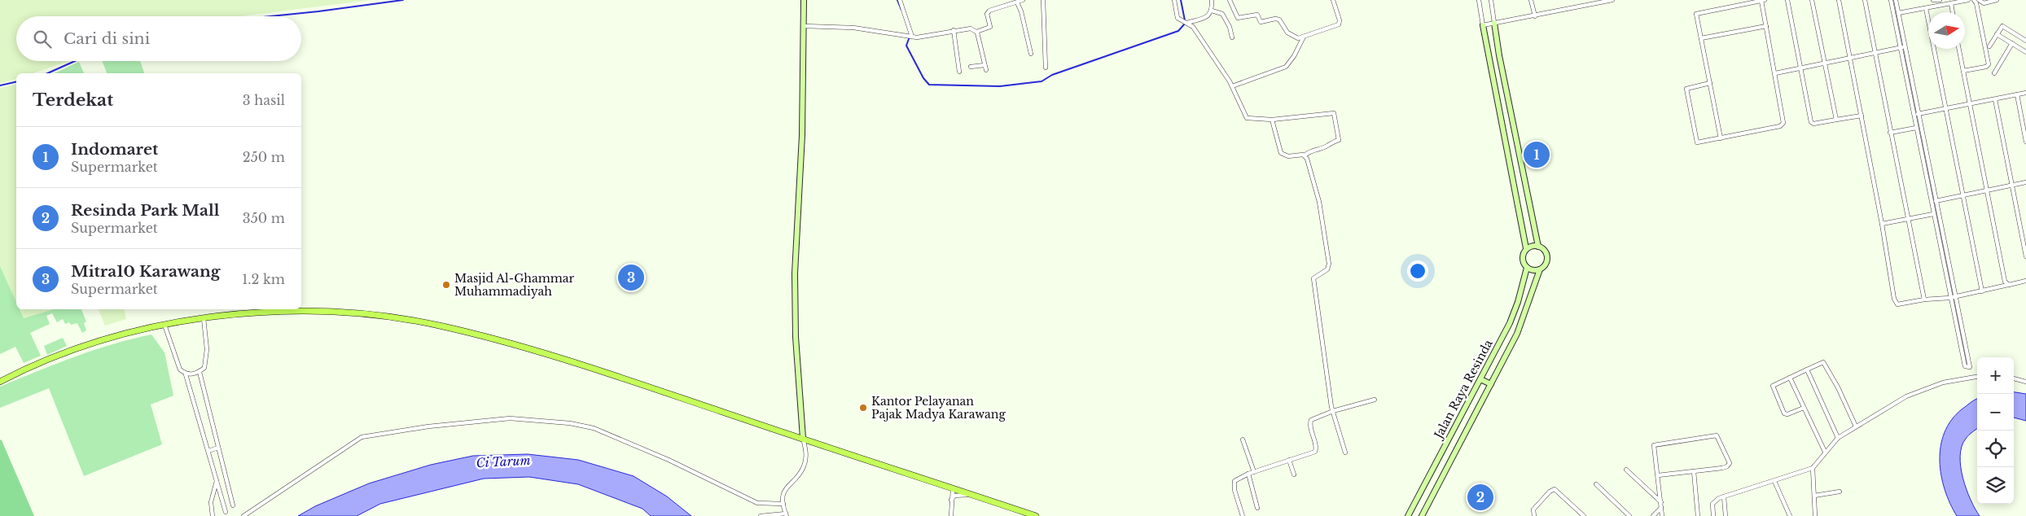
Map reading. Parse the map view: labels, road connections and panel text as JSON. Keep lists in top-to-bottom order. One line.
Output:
{"streets":{"street":["Jalan Raya Resinda"]},"water":["Ci Tarum"],"places":["Masjid Al-Ghammar Muhammadiyah","Kantor Pelayanan Pajak Madya Karawang"],"north":"right","page":{"search":"Cari di sini","heading":["Terdekat","3 hasil"],"list":[{"mark":"1","name":"Indomaret","note":"Supermarket","value":"250 m"},{"mark":"2","name":"Resinda Park Mall","note":"Supermarket","value":"350 m"},{"mark":"3","name":"Mitra10 Karawang","note":"Supermarket","value":"1.2 km"}],"pins":["1","3","2"],"map_buttons":["+","−"]}}
